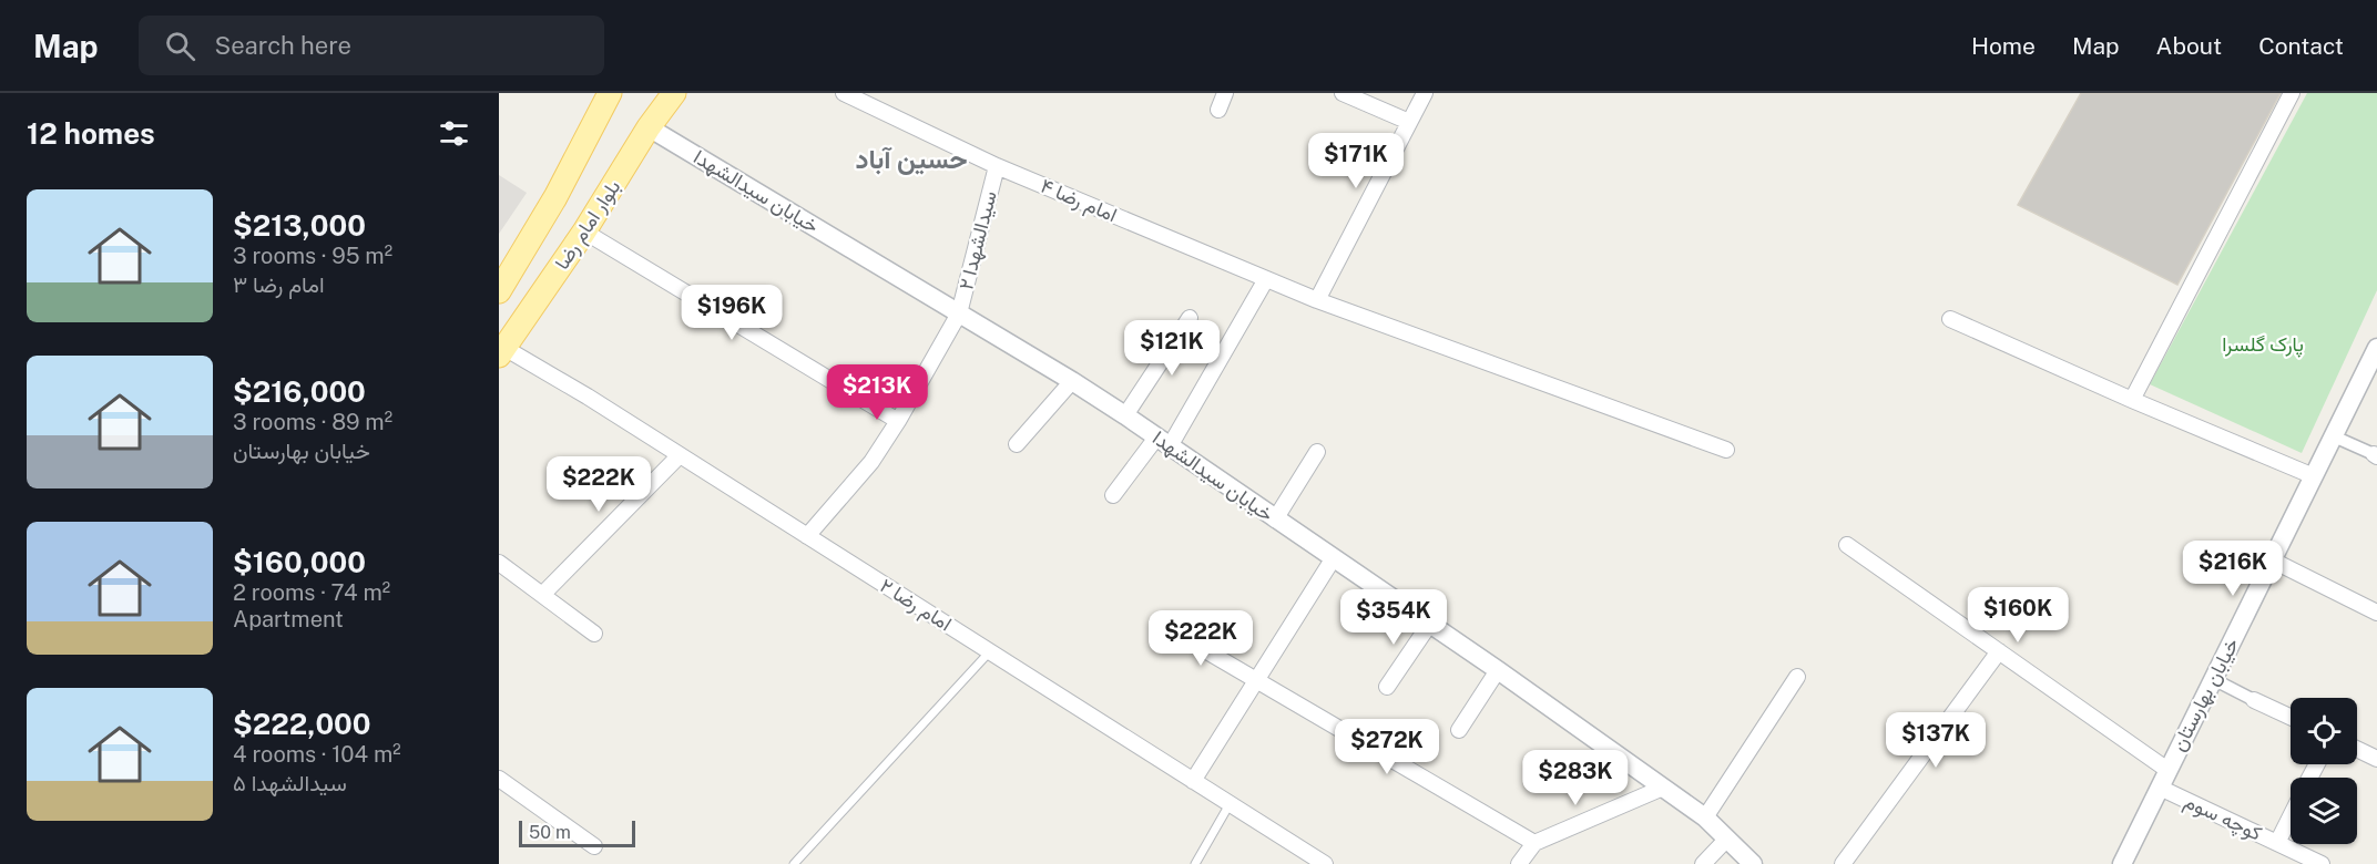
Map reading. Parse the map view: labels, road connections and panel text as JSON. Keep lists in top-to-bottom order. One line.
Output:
{"streets":{"main road":["بلوار امام رضا"],"street":["خیابان سیدالشهدا","امام رضا ۴","سیدالشهدا ۲","امام رضا ۲","خیابان بهارستان","کوچه سوم"]},"crossings":[["خیابان سیدالشهدا","بلوار امام رضا"],["خیابان سیدالشهدا","سیدالشهدا ۲"],["امام رضا ۴","سیدالشهدا ۲"],["بلوار امام رضا","امام رضا ۲"],["سیدالشهدا ۲","امام رضا ۲"],["خیابان بهارستان","کوچه سوم"]],"districts":["حسین آباد"],"parks":["پارک گلسرا"],"scale_bar":"50 m","page":{"header":"Map","search":"Search here","nav":["Home","Map","About","Contact"],"heading":"12 homes","price":["$171K","$196K","$121K","$213K","$222K","$216K","$160K","$354K","$222K","$137K","$272K","$283K"],"list":[{"name":"$213,000","note":"3 rooms · 95 m² · امام رضا ۳"},{"name":"$216,000","note":"3 rooms · 89 m² · خیابان بهارستان"},{"name":"$160,000","note":"2 rooms · 74 m² · Apartment"},{"name":"$222,000","note":"4 rooms · 104 m² · سیدالشهدا ۵"}],"scale":"50 m"}}
